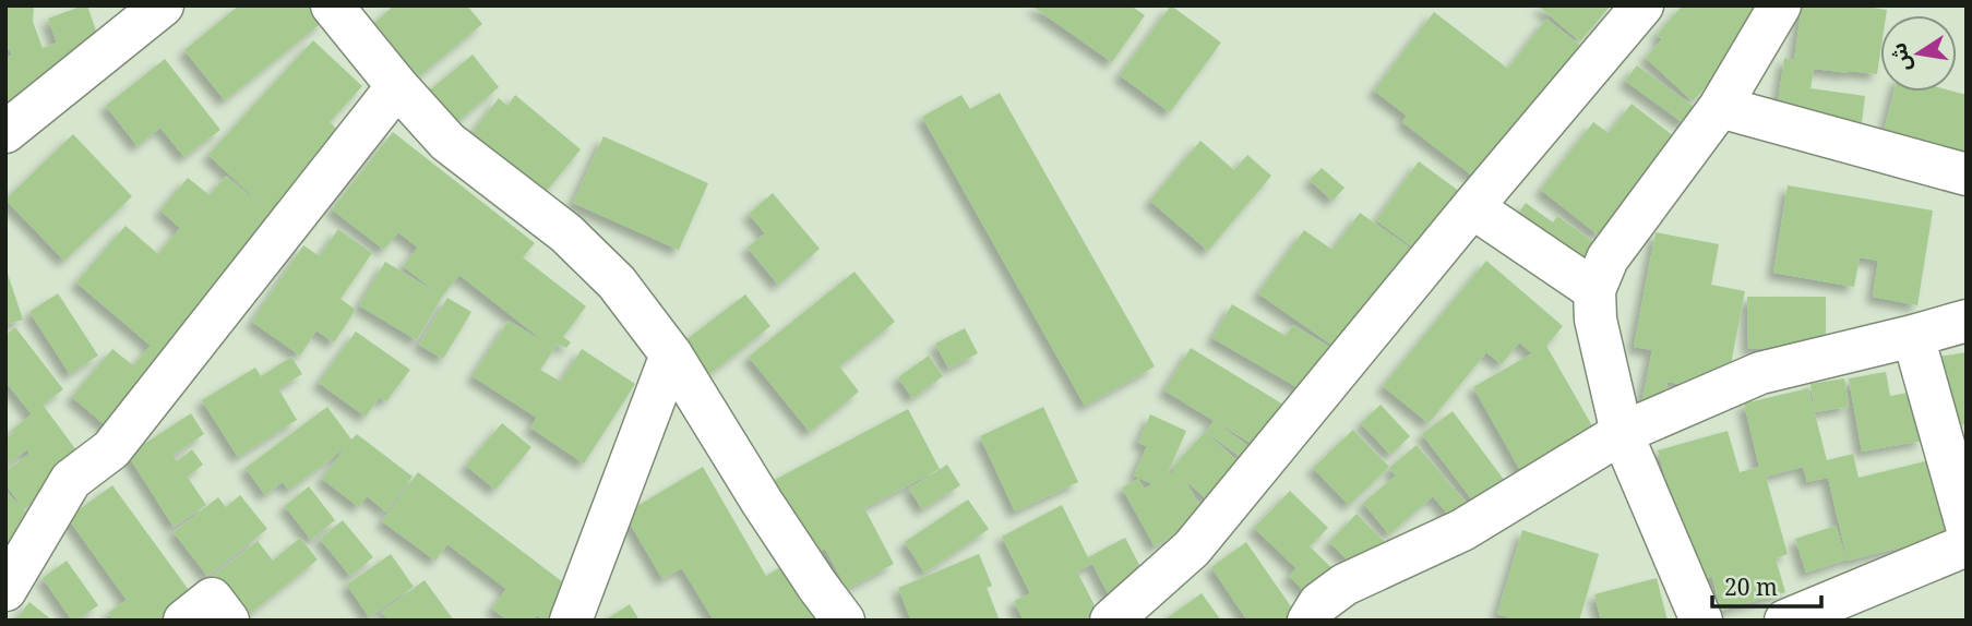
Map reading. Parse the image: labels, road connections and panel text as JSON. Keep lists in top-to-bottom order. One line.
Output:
{"scale_bar":"20 m","north":"left"}
